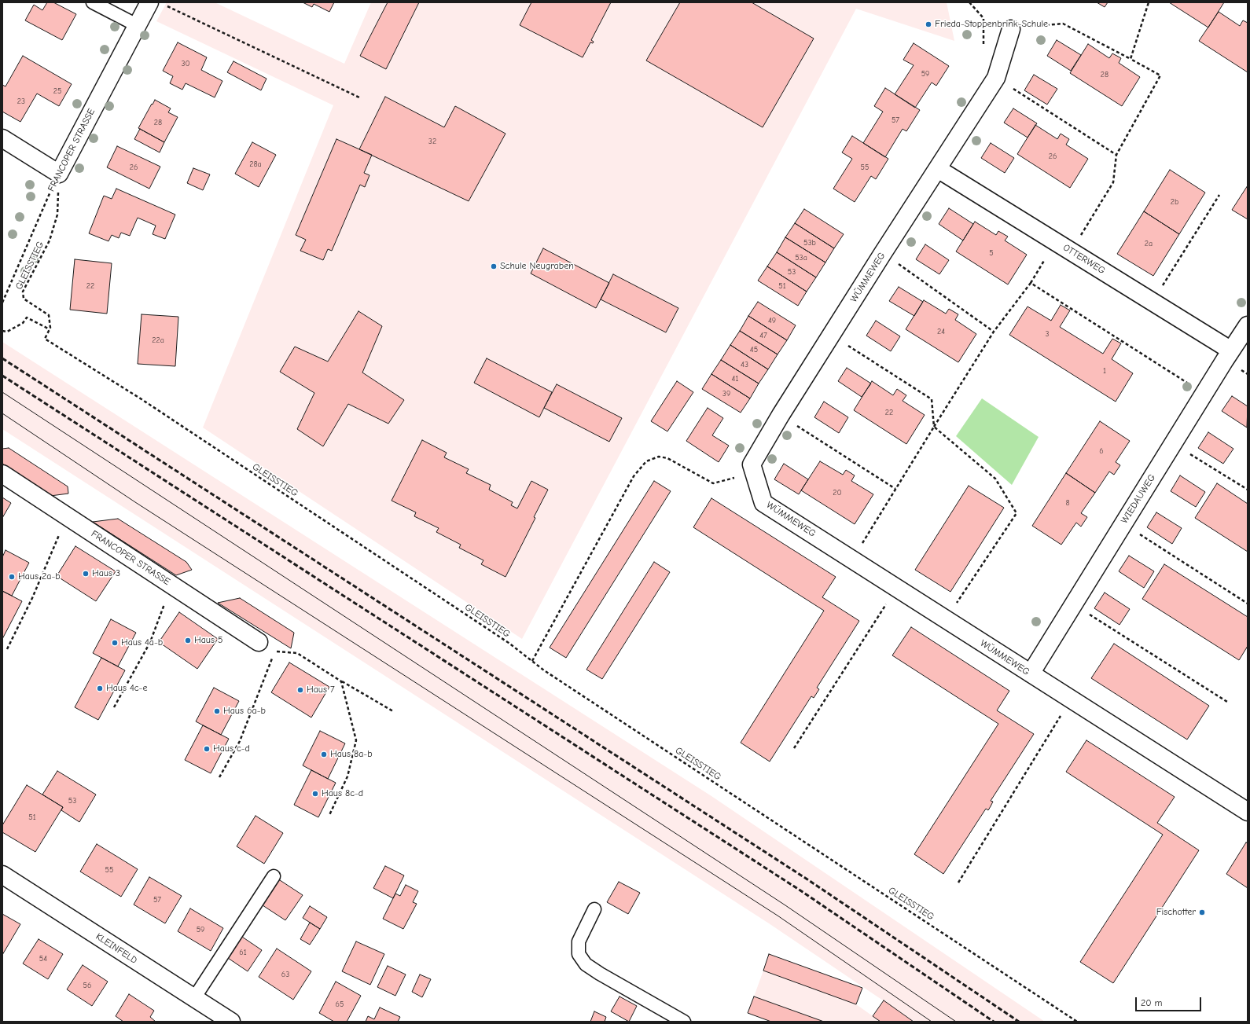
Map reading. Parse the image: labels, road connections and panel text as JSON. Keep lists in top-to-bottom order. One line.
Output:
{"streets":{"street":["FRANCOPER STRASSE","OTTERWEG","WÜMMEWEG","WIEDAUWEG","KLEINFELD"],"path":["GLEISSTIEG"]},"crossings":[["FRANCOPER STRASSE","GLEISSTIEG"],["OTTERWEG","WÜMMEWEG"],["OTTERWEG","WIEDAUWEG"],["WÜMMEWEG","WIEDAUWEG"]],"places":["Frieda-Stoppenbrink-Schule","Schule Neugraben","Haus 3","Haus 2a-b","Haus 5","Haus 4a-b","Haus 4c-e","Haus 7","Haus 6a-b","Haus c-d","Haus 8a-b","Haus 8c-d","Fischotter"],"house_numbers":["30","59","28","25","23","57","28","32","26","28a","26","55","2b","53b","2a","5","53a","53","22","51","49","24","3","47","22a","45","43","1","41","39","22","6","20","8","53","51","55","57","59","61","54","63","56","65"],"scale_bar":"20 m"}
